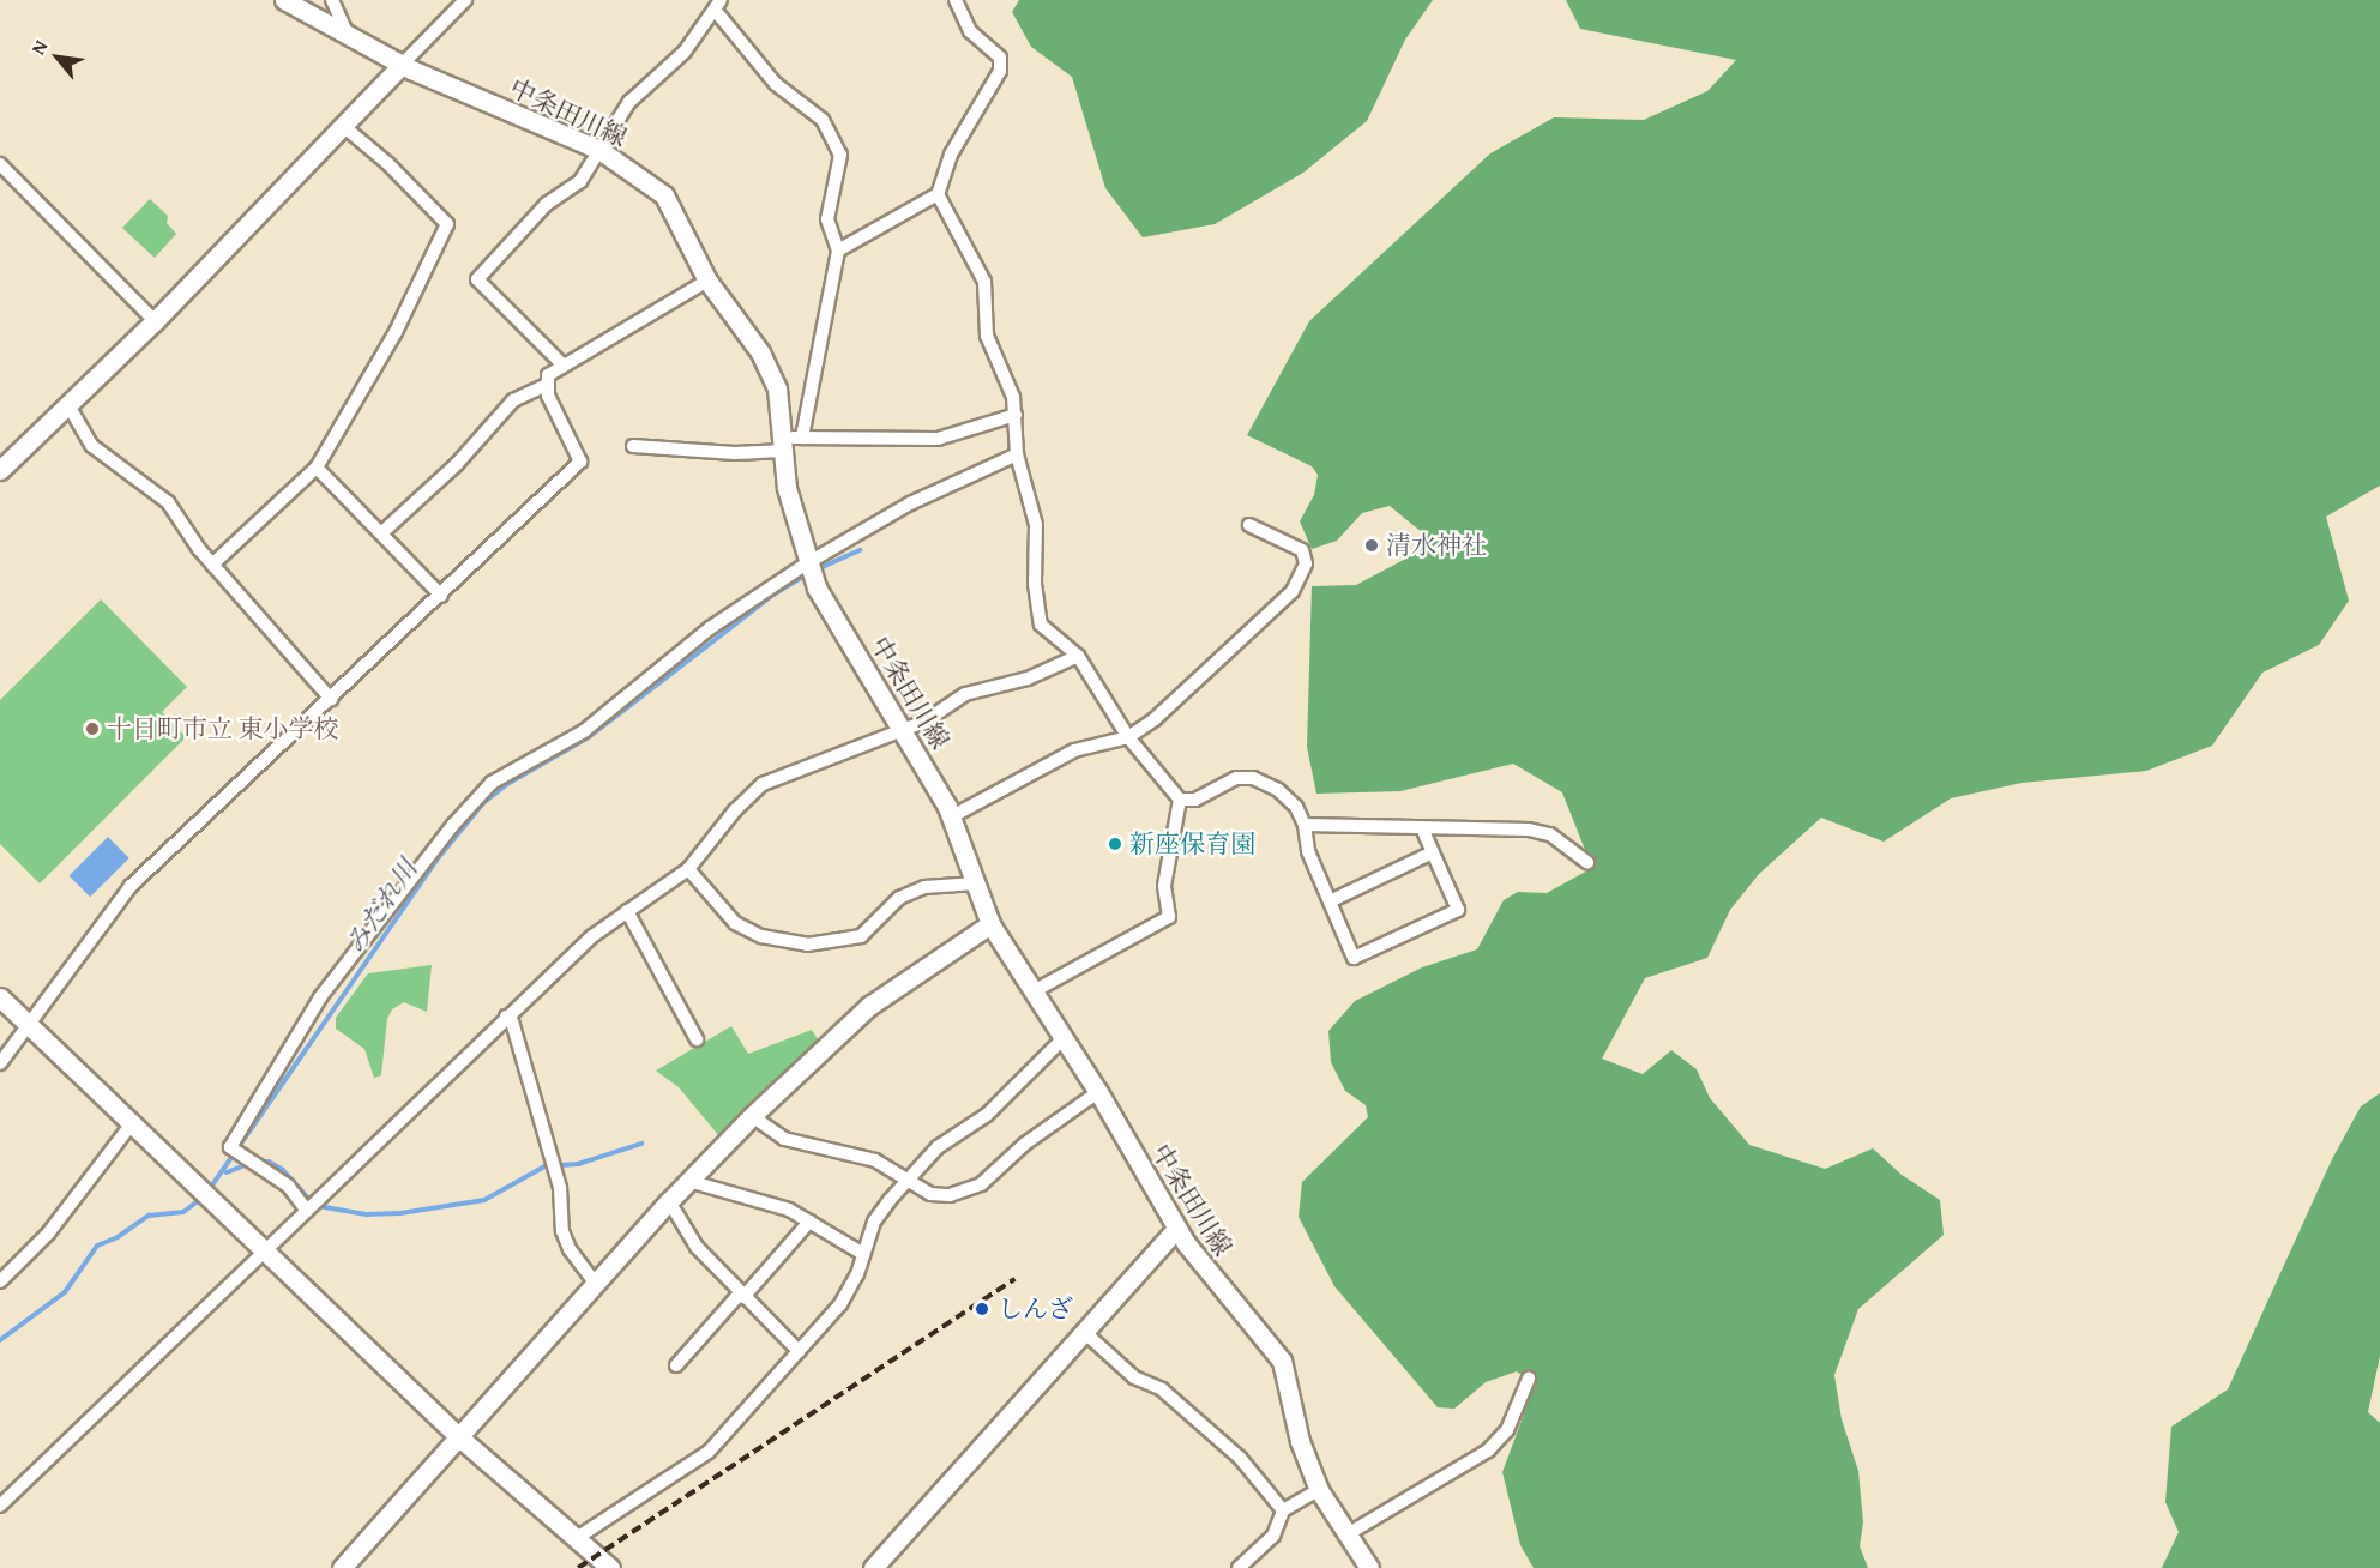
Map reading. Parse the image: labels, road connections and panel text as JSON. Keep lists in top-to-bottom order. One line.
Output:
{"streets":{"street":["中条田川線"]},"water":["みだれ川"],"places":["清水神社","十日町市立 東小学校","新座保育園","しんざ"],"north":"top left"}
